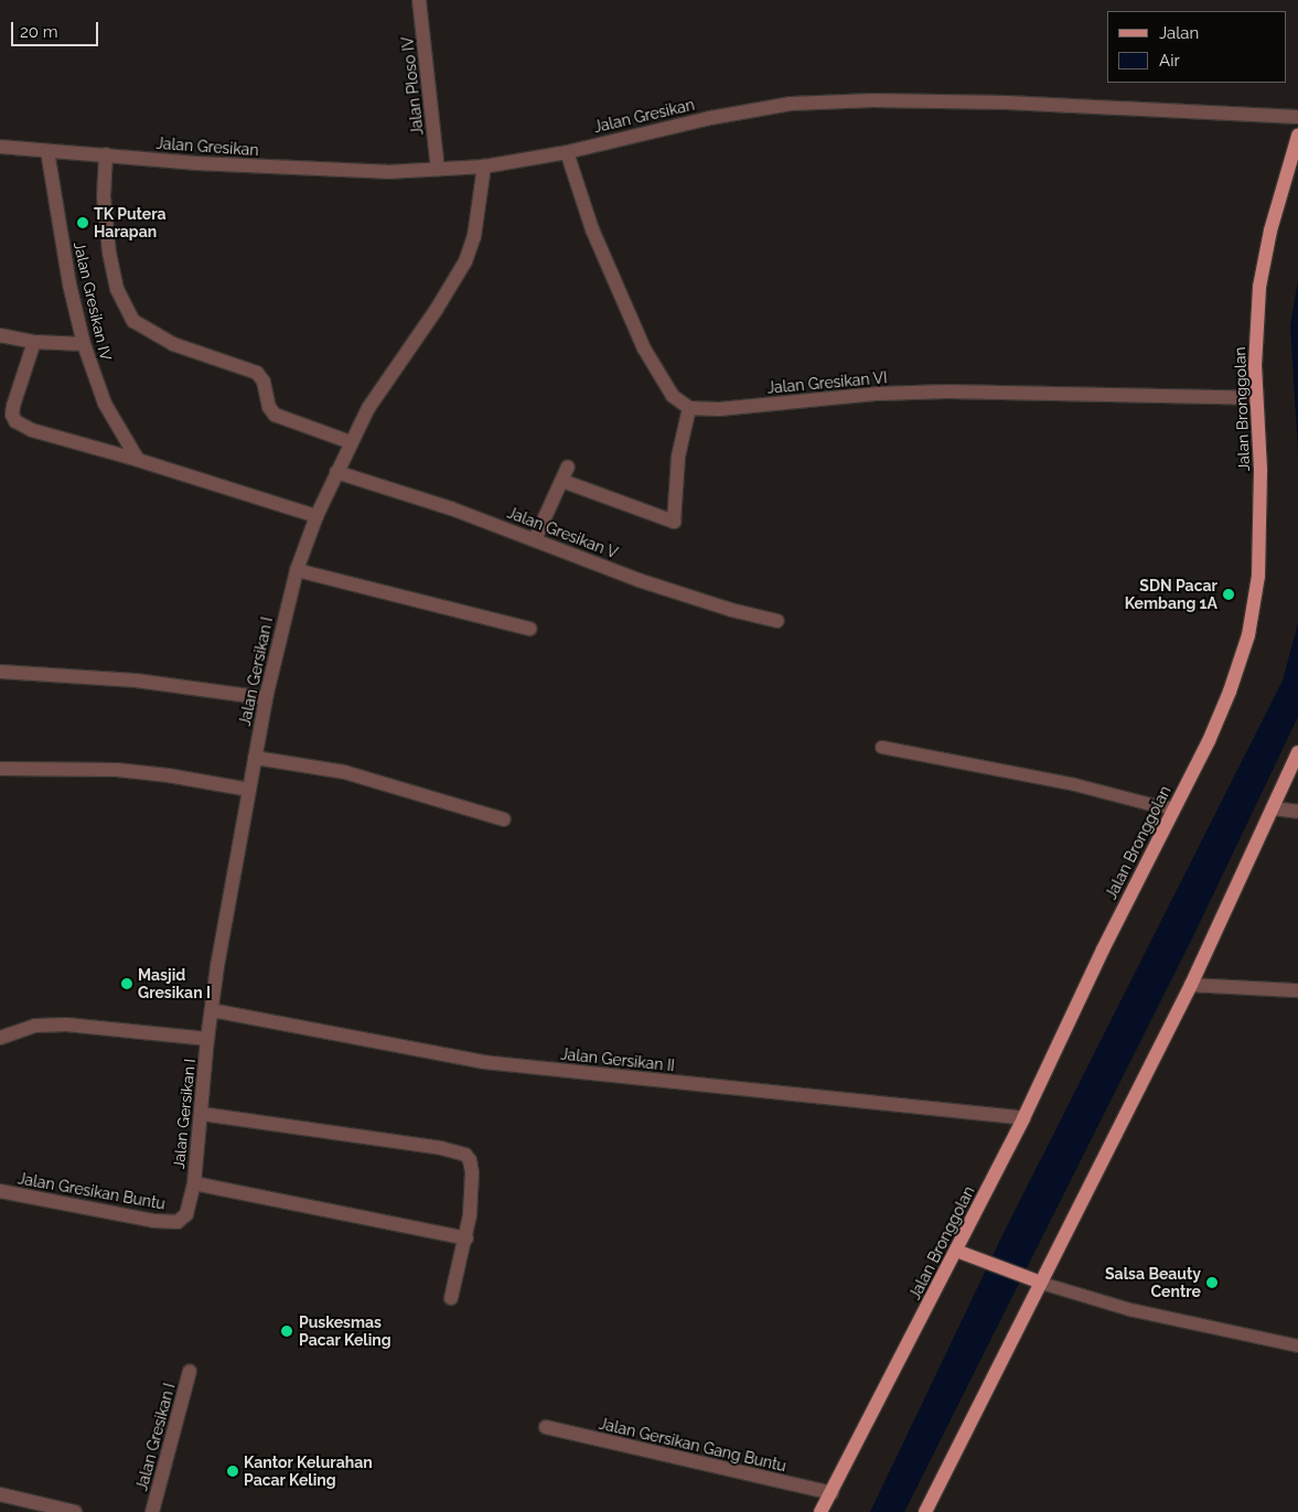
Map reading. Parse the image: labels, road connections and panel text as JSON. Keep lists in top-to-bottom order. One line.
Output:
{"streets":{"main road":["Jalan Bronggolan"],"street":["Jalan Ploso IV","Jalan Gresikan","Jalan Gresikan IV","Jalan Gresikan VI","Jalan Gresikan V","Jalan Gersikan I","Jalan Gersikan II","Jalan Gresikan Buntu","Jalan Gresikan I","Jalan Gersikan Gang Buntu"]},"crossings":[["Jalan Ploso IV","Jalan Gresikan"],["Jalan Gresikan","Jalan Gresikan IV"],["Jalan Gresikan","Jalan Gersikan I"],["Jalan Gresikan VI","Jalan Bronggolan"],["Jalan Bronggolan","Jalan Gersikan II"],["Jalan Bronggolan","Jalan Gersikan Gang Buntu"],["Jalan Gresikan V","Jalan Gersikan I"],["Jalan Gersikan I","Jalan Gersikan II"],["Jalan Gersikan I","Jalan Gresikan Buntu"]],"places":["TK Putera Harapan","SDN Pacar Kembang 1A","Masjid Gresikan I","Salsa Beauty Centre","Puskesmas Pacar Keling","Kantor Kelurahan Pacar Keling"],"legend":["Jalan","Air"],"scale_bar":"20 m"}
